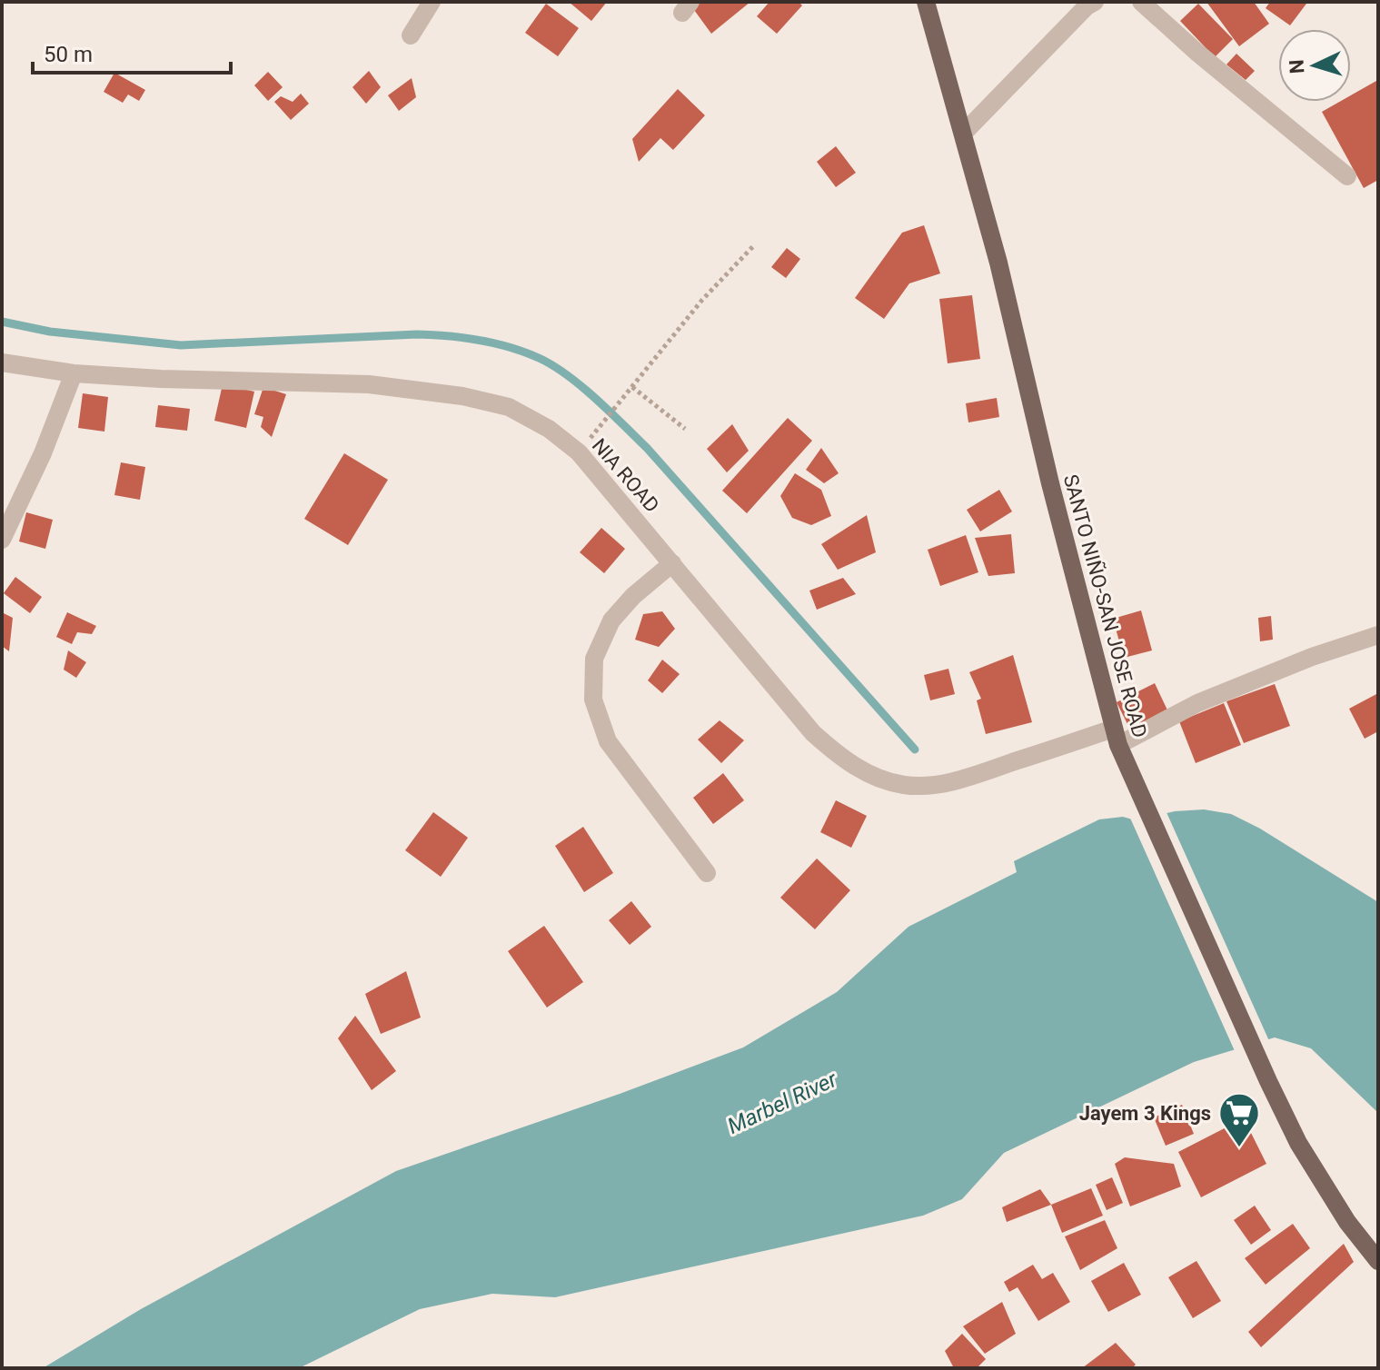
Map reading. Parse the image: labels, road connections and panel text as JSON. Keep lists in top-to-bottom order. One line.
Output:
{"streets":{"main road":["SANTO NIÑO-SAN JOSE ROAD"],"street":["NIA ROAD"]},"crossings":[["NIA ROAD","SANTO NIÑO-SAN JOSE ROAD"]],"water":["Marbel River"],"places":{"supermarket":["Jayem 3 Kings"]},"scale_bar":"50 m","north":"left"}
